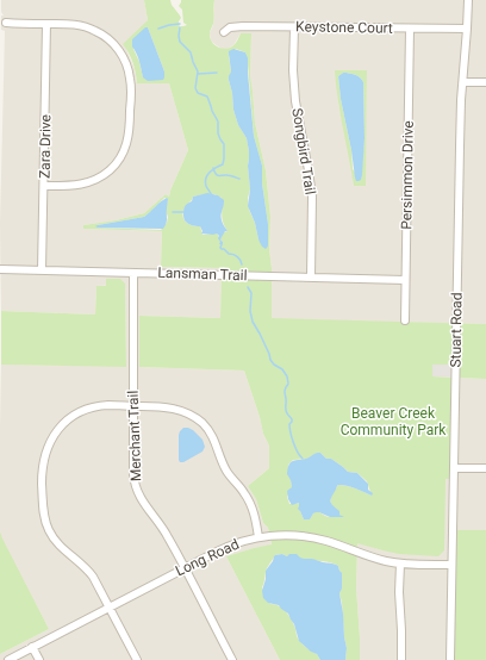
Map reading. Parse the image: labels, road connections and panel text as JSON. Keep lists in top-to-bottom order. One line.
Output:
{"streets":{"street":["Keystone Court","Zara Drive","Songbird Trail","Persimmon Drive","Lansman Trail","Stuart Road","Merchant Trail","Long Road"]},"crossings":[["Keystone Court","Songbird Trail"],["Keystone Court","Persimmon Drive"],["Keystone Court","Stuart Road"],["Zara Drive","Lansman Trail"],["Songbird Trail","Lansman Trail"],["Persimmon Drive","Lansman Trail"],["Lansman Trail","Merchant Trail"],["Stuart Road","Long Road"],["Merchant Trail","Long Road"]],"parks":["Beaver Creek Community Park"]}
